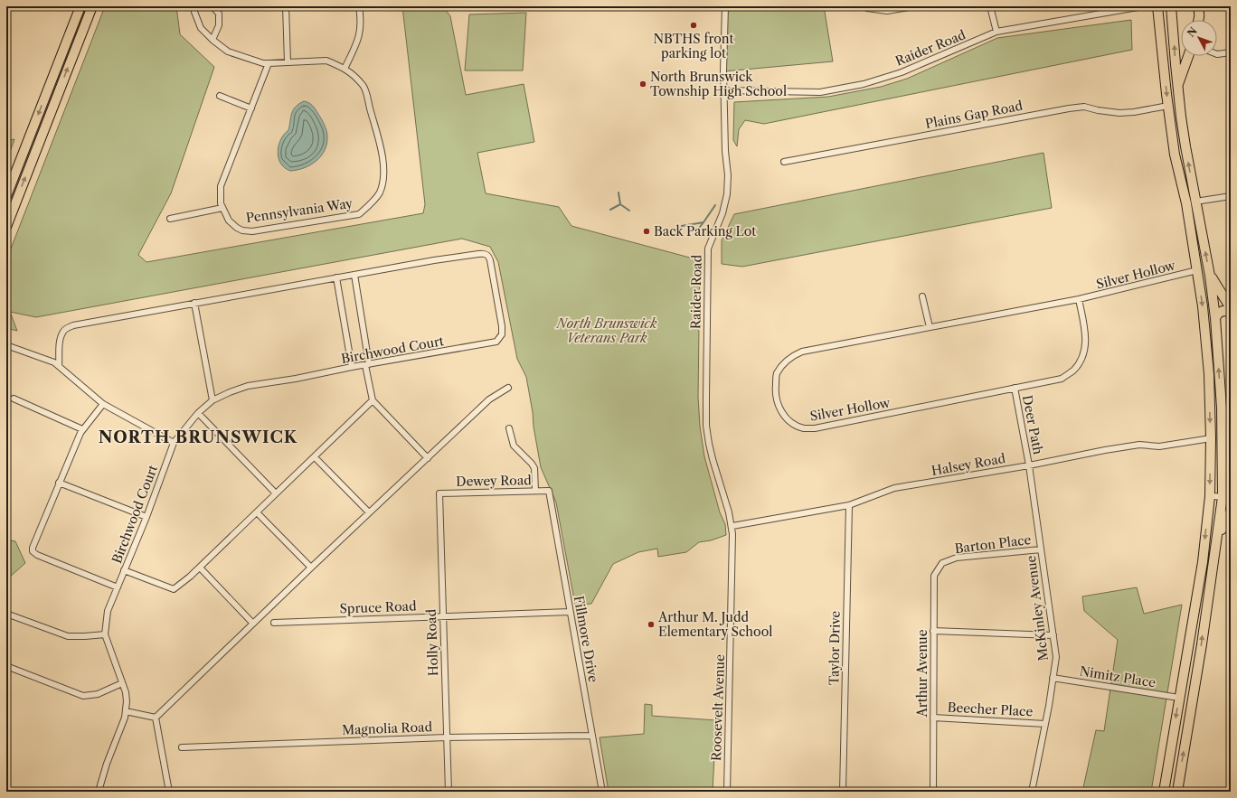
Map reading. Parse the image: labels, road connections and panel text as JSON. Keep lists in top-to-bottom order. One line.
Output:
{"streets":{"street":["Raider Road","Plains Gap Road","Pennsylvania Way","Silver Hollow","Birchwood Court","Deer Path","Halsey Road","Dewey Road","Barton Place","Spruce Road","McKinley Avenue","Fillmore Drive","Holly Road","Taylor Drive","Arthur Avenue","Nimitz Place","Roosevelt Avenue","Beecher Place","Magnolia Road"]},"crossings":[["Raider Road","Roosevelt Avenue"],["Silver Hollow","Deer Path"],["Deer Path","Halsey Road"],["Deer Path","McKinley Avenue"],["Halsey Road","McKinley Avenue"],["Halsey Road","Taylor Drive"],["Halsey Road","Roosevelt Avenue"],["Dewey Road","Fillmore Drive"],["Dewey Road","Holly Road"],["Barton Place","McKinley Avenue"],["Barton Place","Arthur Avenue"],["Spruce Road","Fillmore Drive"],["Spruce Road","Holly Road"],["McKinley Avenue","Nimitz Place"],["McKinley Avenue","Beecher Place"],["Fillmore Drive","Magnolia Road"],["Holly Road","Magnolia Road"],["Arthur Avenue","Beecher Place"]],"districts":["NORTH BRUNSWICK"],"parks":["North Brunswick Veterans Park"],"places":["NBTHS front parking lot","North Brunswick Township High School","Back Parking Lot","Arthur M. Judd Elementary School"],"north":"top left"}
